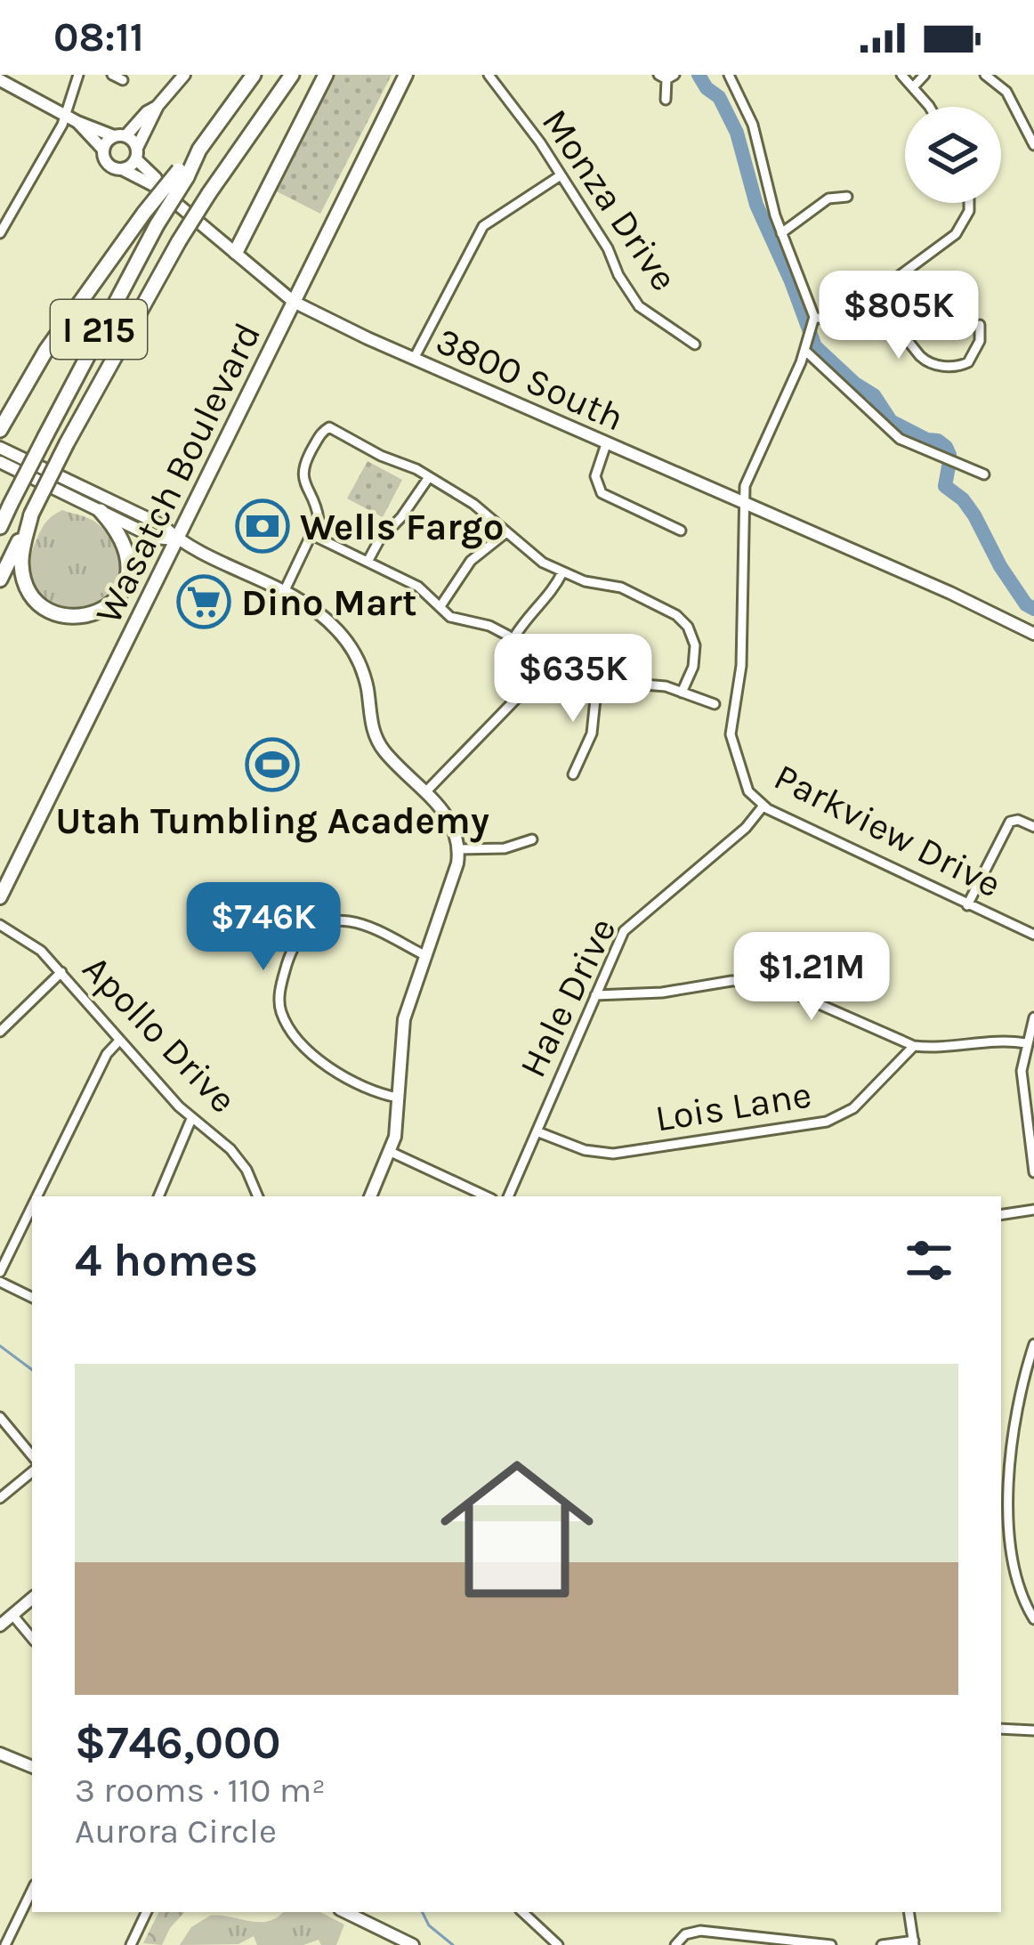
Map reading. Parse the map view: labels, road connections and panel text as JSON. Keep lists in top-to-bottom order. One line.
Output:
{"streets":{"highway":["I 215"],"main road":["Wasatch Boulevard"],"street":["Monza Drive","3800 South","Parkview Drive","Hale Drive","Apollo Drive","Lois Lane"]},"crossings":[["3800 South","Wasatch Boulevard"],["3800 South","Parkview Drive"],["Parkview Drive","Hale Drive"],["Hale Drive","Lois Lane"]],"places":{"bank":["Wells Fargo"],"supermarket":["Dino Mart"],"sports":["Utah Tumbling Academy"]},"page":{"status":"08:11","price":["$805K","$635K","$746K","$1.21M"],"heading":"4 homes","list":[{"name":"$746,000","note":"3 rooms · 110 m² · Aurora Circle"}]}}
